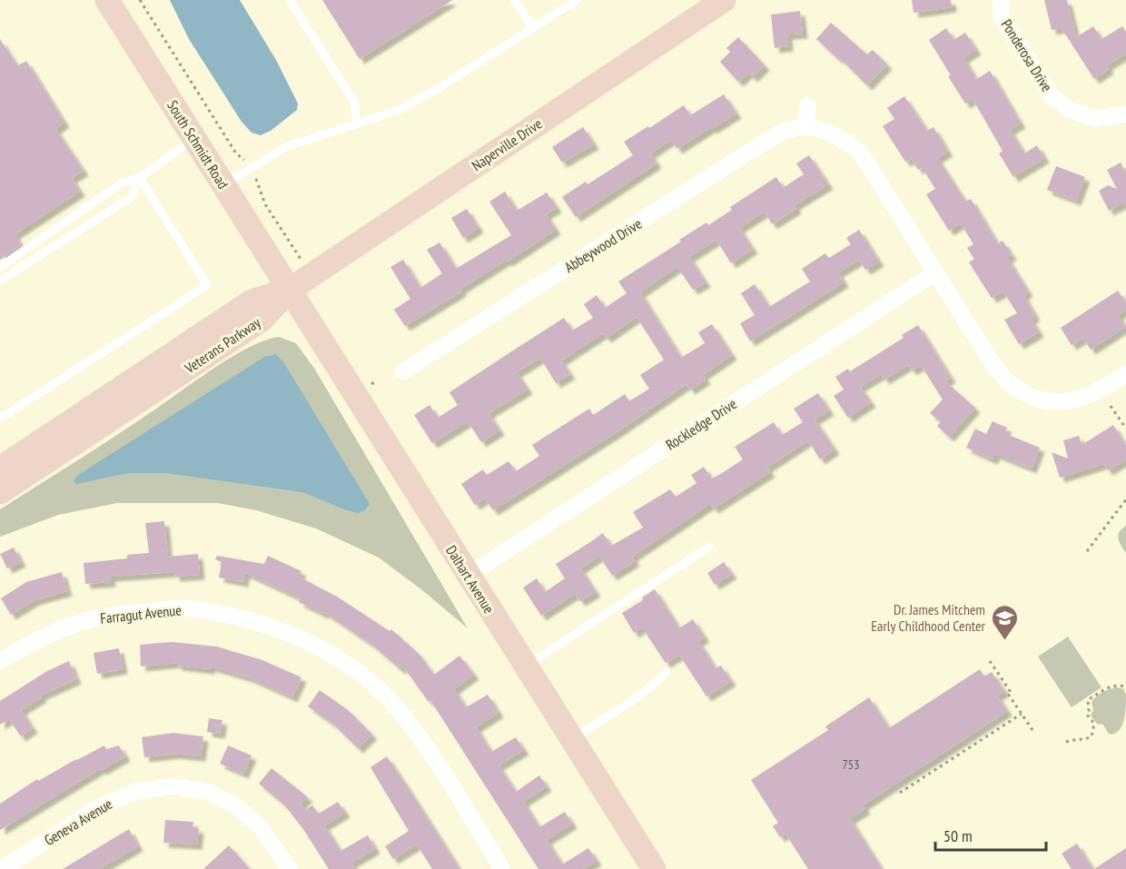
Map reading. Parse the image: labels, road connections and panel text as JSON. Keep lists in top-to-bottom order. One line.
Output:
{"streets":{"main road":["South Schmidt Road","Naperville Drive","Veterans Parkway","Dalhart Avenue"],"street":["Ponderosa Drive","Abbeywood Drive","Rockledge Drive","Farragut Avenue","Geneva Avenue"]},"crossings":[["South Schmidt Road","Naperville Drive"],["South Schmidt Road","Veterans Parkway"],["South Schmidt Road","Dalhart Avenue"],["Naperville Drive","Veterans Parkway"],["Naperville Drive","Dalhart Avenue"],["Abbeywood Drive","Rockledge Drive"],["Veterans Parkway","Dalhart Avenue"],["Rockledge Drive","Dalhart Avenue"]],"places":{"school or university":["Dr. James Mitchem Early Childhood Center"]},"house_numbers":["753"],"scale_bar":"50 m"}
